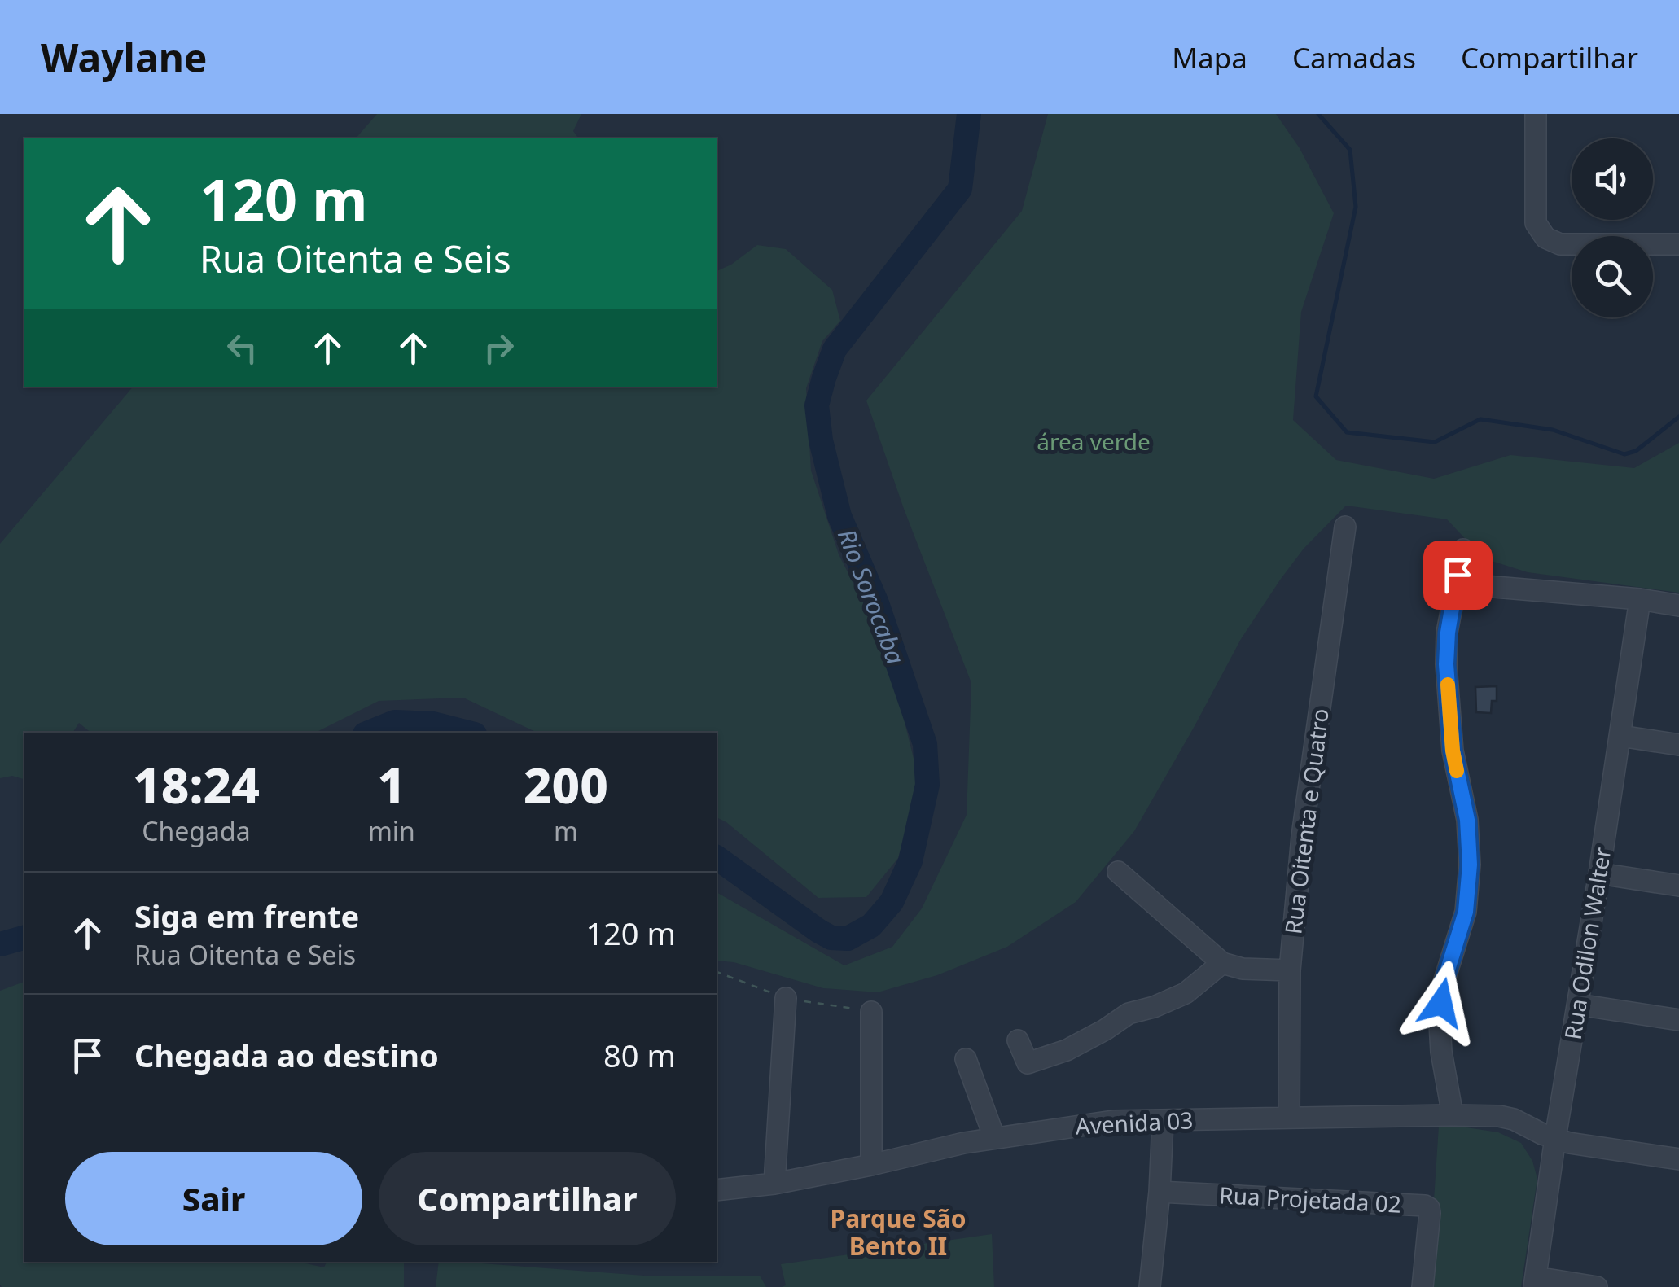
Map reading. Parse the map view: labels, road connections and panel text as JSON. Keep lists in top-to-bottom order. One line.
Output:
{"streets":{"street":["Rua Oitenta e Quatro","Rua Odilon Walter","Avenida 03","Rua Projetada 02"]},"crossings":[["Rua Oitenta e Quatro","Avenida 03"],["Rua Odilon Walter","Avenida 03"]],"districts":["Parque São Bento II"],"water":["Rio Sorocaba"],"parks":["área verde"],"page":{"header":"Waylane","nav":["Mapa","Camadas","Compartilhar"],"turn":["120 m","Rua Oitenta e Seis"],"eta":["18:24","Chegada","1","min","200","m"],"list":[{"name":"Siga em frente","note":"Rua Oitenta e Seis","value":"120 m"},{"name":"Chegada ao destino","value":"80 m"}],"buttons":["Sair","Compartilhar"]}}
